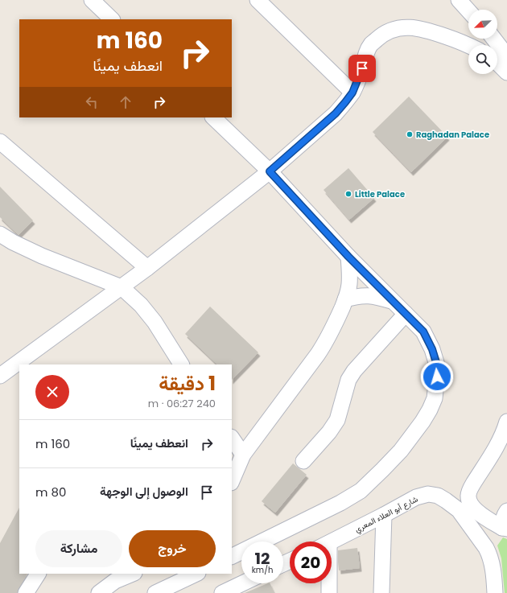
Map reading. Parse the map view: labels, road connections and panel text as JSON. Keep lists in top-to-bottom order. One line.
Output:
{"streets":{"street":["شارع أبو العلاء المعري"]},"places":["Raghadan Palace","Little Palace"],"north":"bottom left","page":{"turn":["160 m","انعطف يمينًا"],"heading":["1 دقيقة","240 m · 06:27"],"list":[{"name":"انعطف يمينًا","value":"160 m"},{"name":"الوصول إلى الوجهة","value":"80 m"}],"buttons":["خروج","مشاركة"],"speed":"12 km/h","limit":"20"}}
